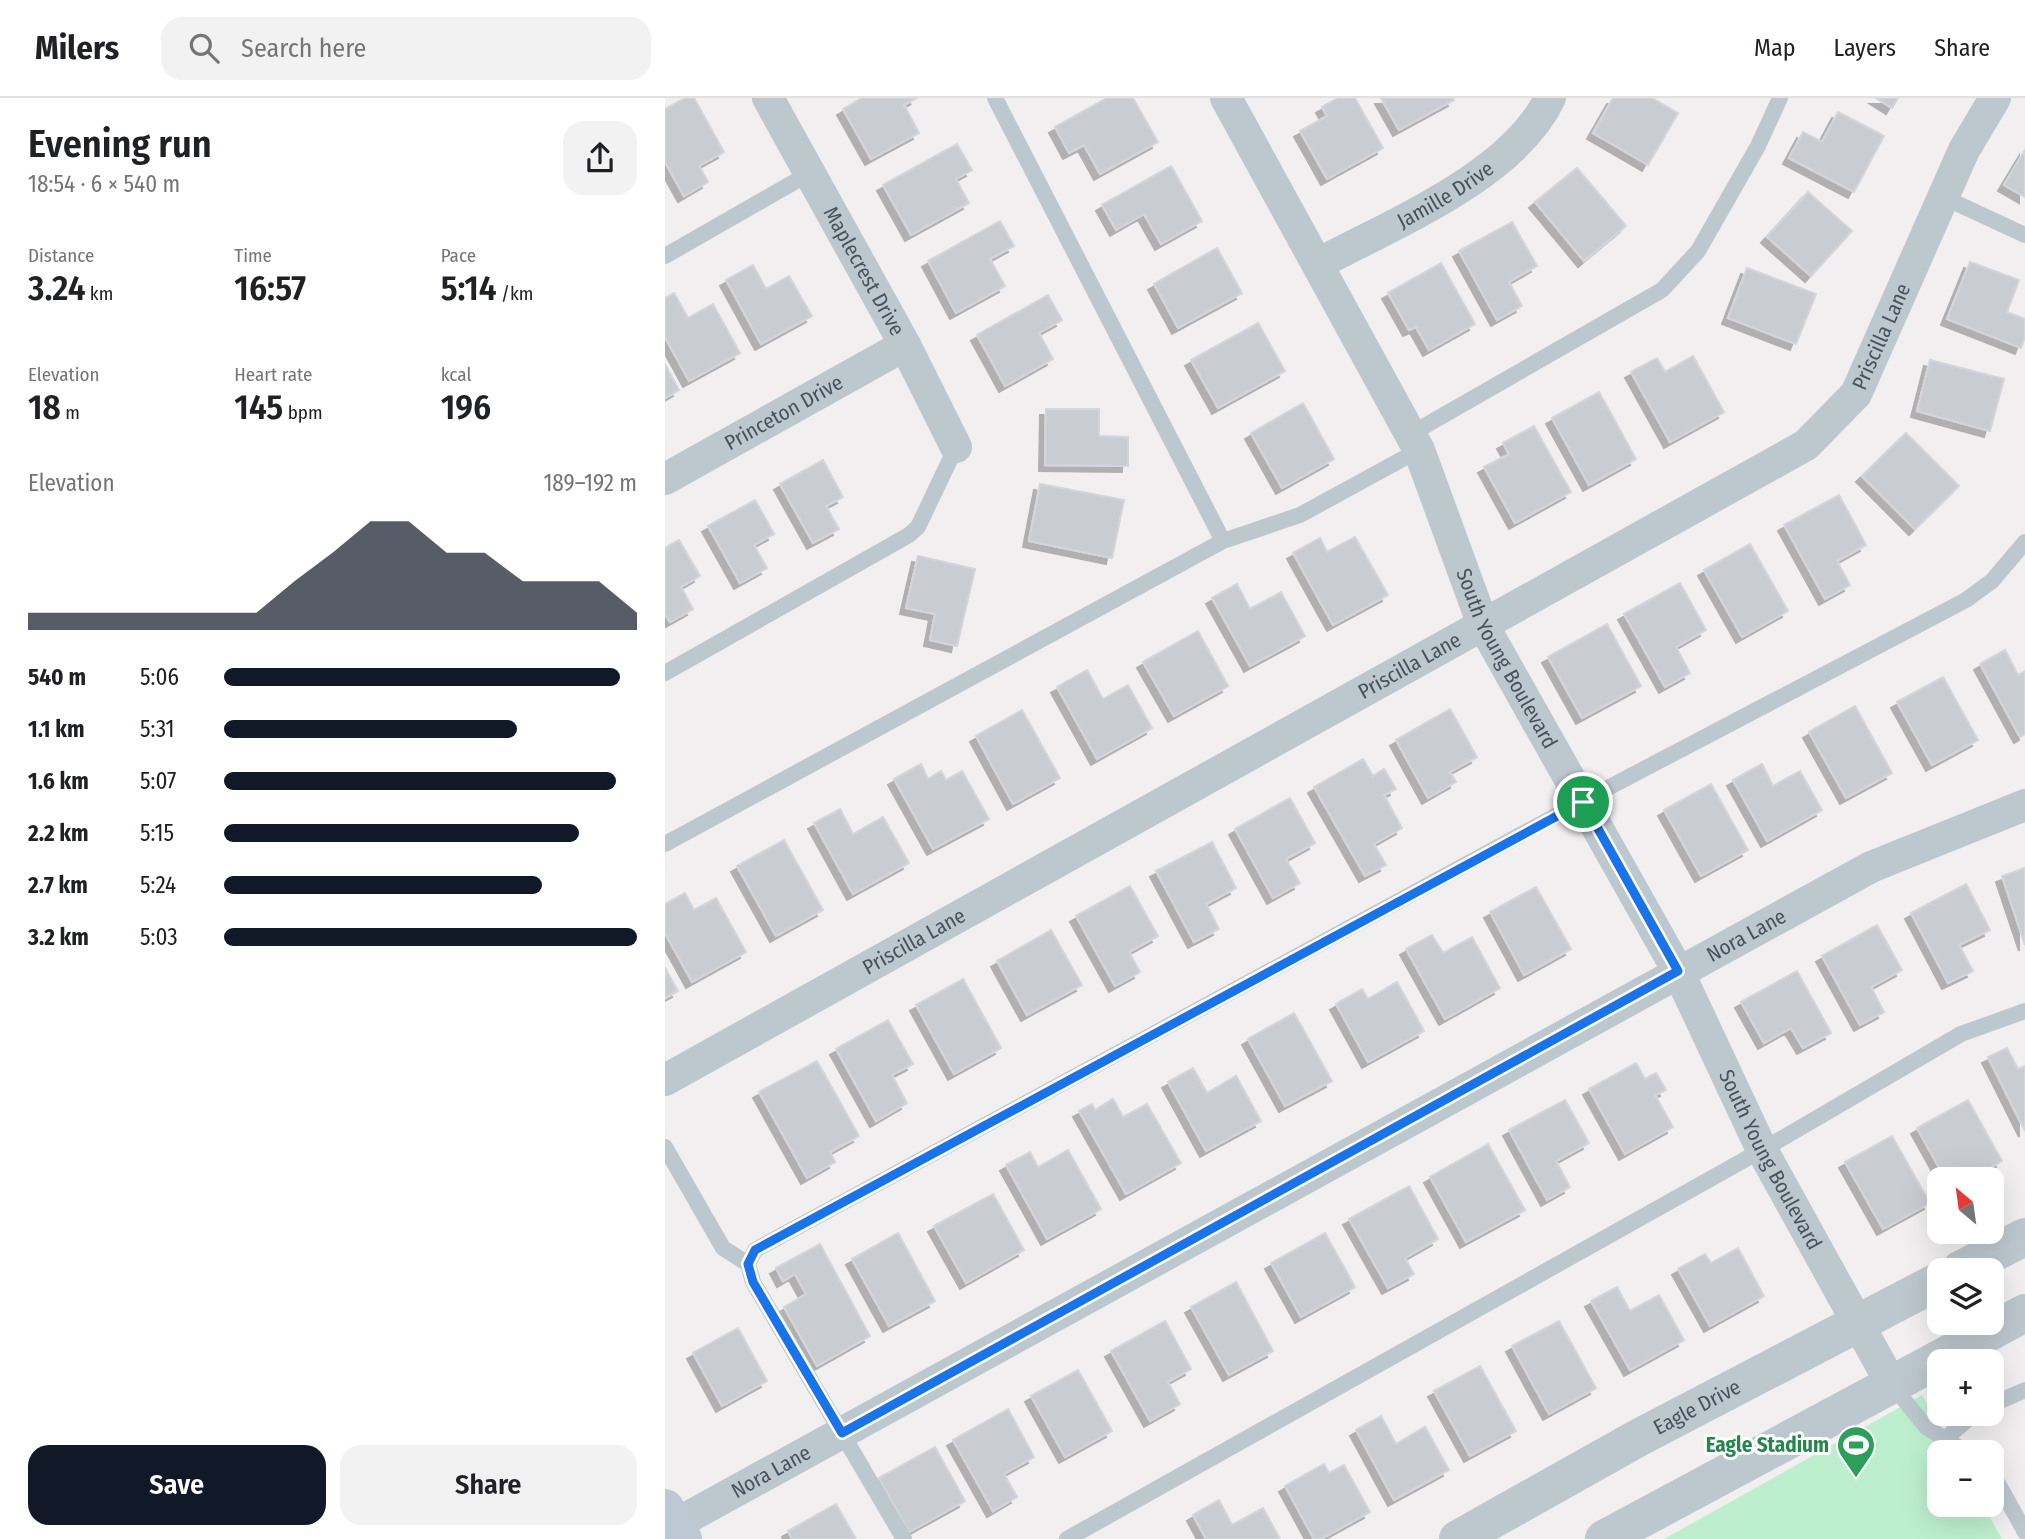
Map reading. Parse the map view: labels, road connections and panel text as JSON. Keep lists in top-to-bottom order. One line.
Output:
{"streets":{"street":["Jamille Drive","Maplecrest Drive","Priscilla Lane","Princeton Drive","South Young Boulevard","Nora Lane","Eagle Drive"]},"crossings":[["Jamille Drive","South Young Boulevard"],["Maplecrest Drive","Princeton Drive"],["Priscilla Lane","South Young Boulevard"],["South Young Boulevard","Nora Lane"],["South Young Boulevard","Eagle Drive"]],"places":{"sports":["Eagle Stadium"]},"north":"top left","page":{"header":"Milers","search":"Search here","nav":["Map","Layers","Share"],"heading":["Evening run","18:54 · 6 × 540 m"],"stats":[["Distance","3.24 km"],["Time","16:57"],["Pace","5:14 /km"],["Elevation","18 m"],["Heart rate","145 bpm"],["kcal","196"]],"chart":["Elevation","189–192 m"],"list":[{"name":"540 m","note":"5:06"},{"name":"1.1 km","note":"5:31"},{"name":"1.6 km","note":"5:07"},{"name":"2.2 km","note":"5:15"},{"name":"2.7 km","note":"5:24"},{"name":"3.2 km","note":"5:03"}],"map_buttons":["+","−"],"buttons":["Save","Share"]}}
